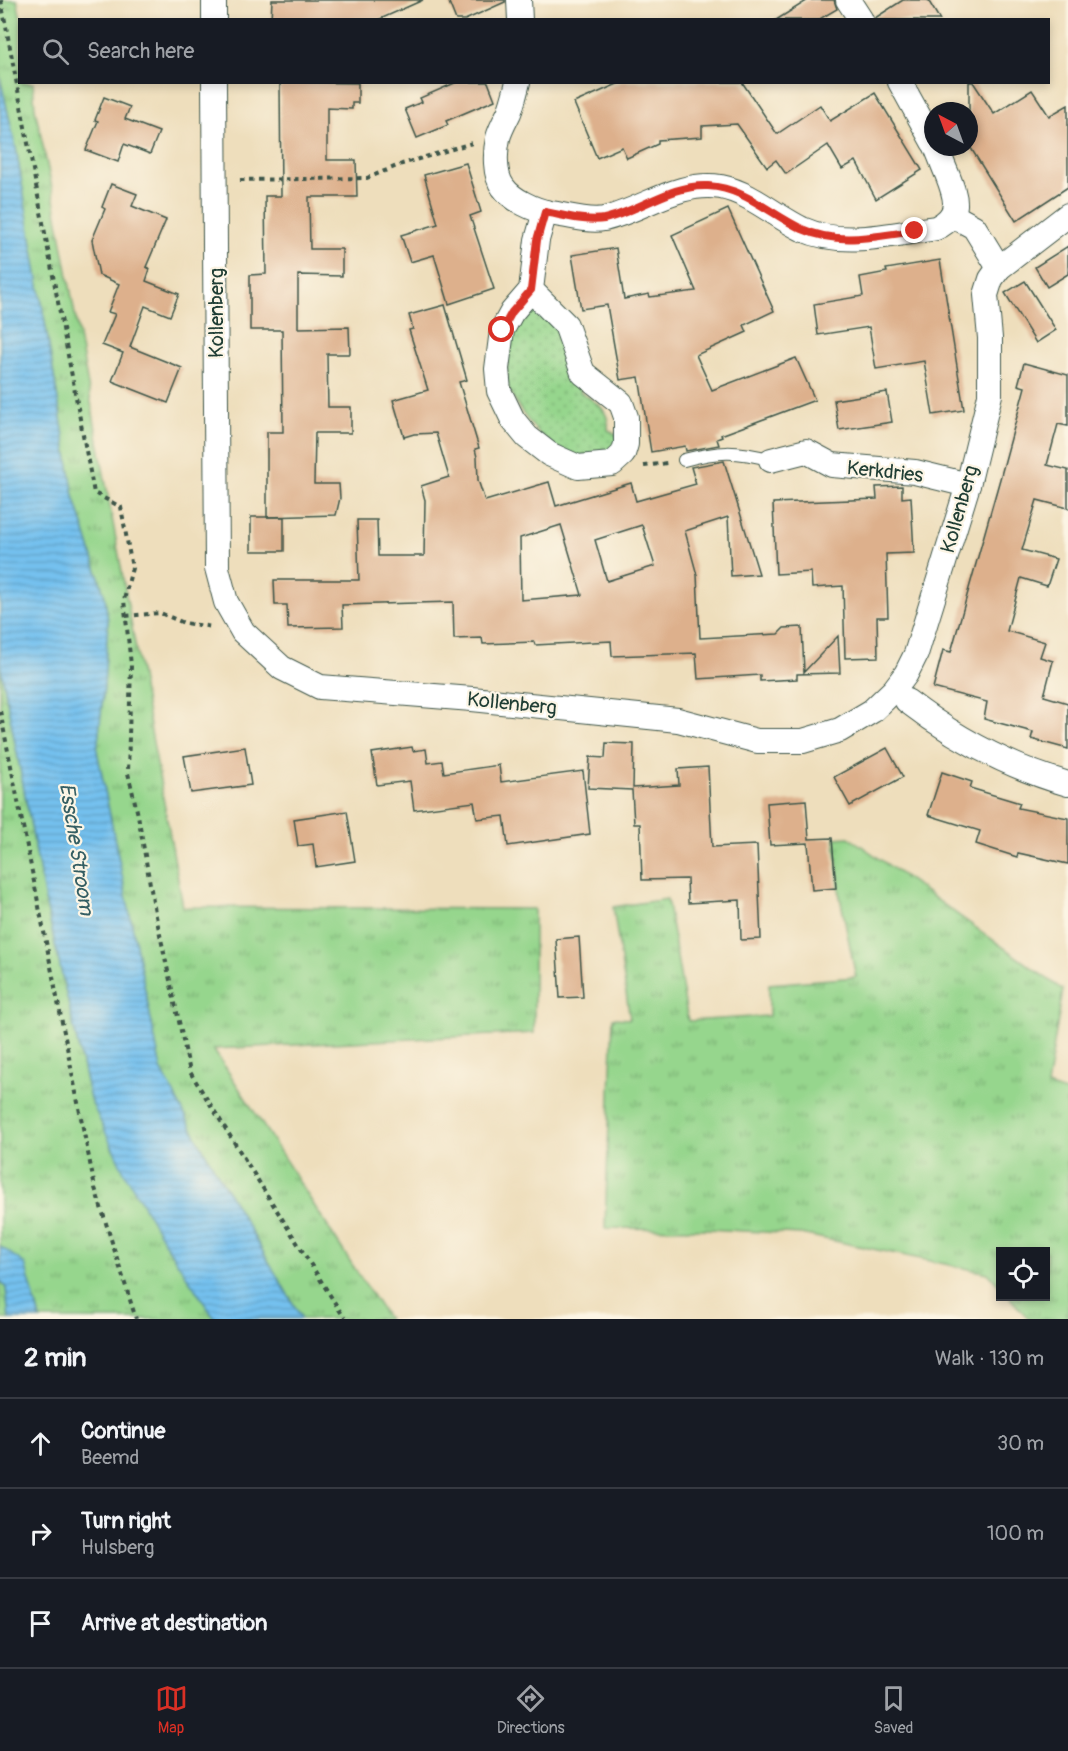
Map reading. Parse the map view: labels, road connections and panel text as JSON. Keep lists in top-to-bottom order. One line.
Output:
{"streets":{"street":["Kollenberg","Kerkdries"]},"crossings":[["Kollenberg","Kerkdries"]],"water":["Essche Stroom"],"north":"top left","page":{"search":"Search here","heading":["2 min","Walk · 130 m"],"list":[["Continue","Beemd","30 m"],["Turn right","Hulsberg","100 m"],"Arrive at destination"],"nav":["Map","Directions","Saved"]}}
